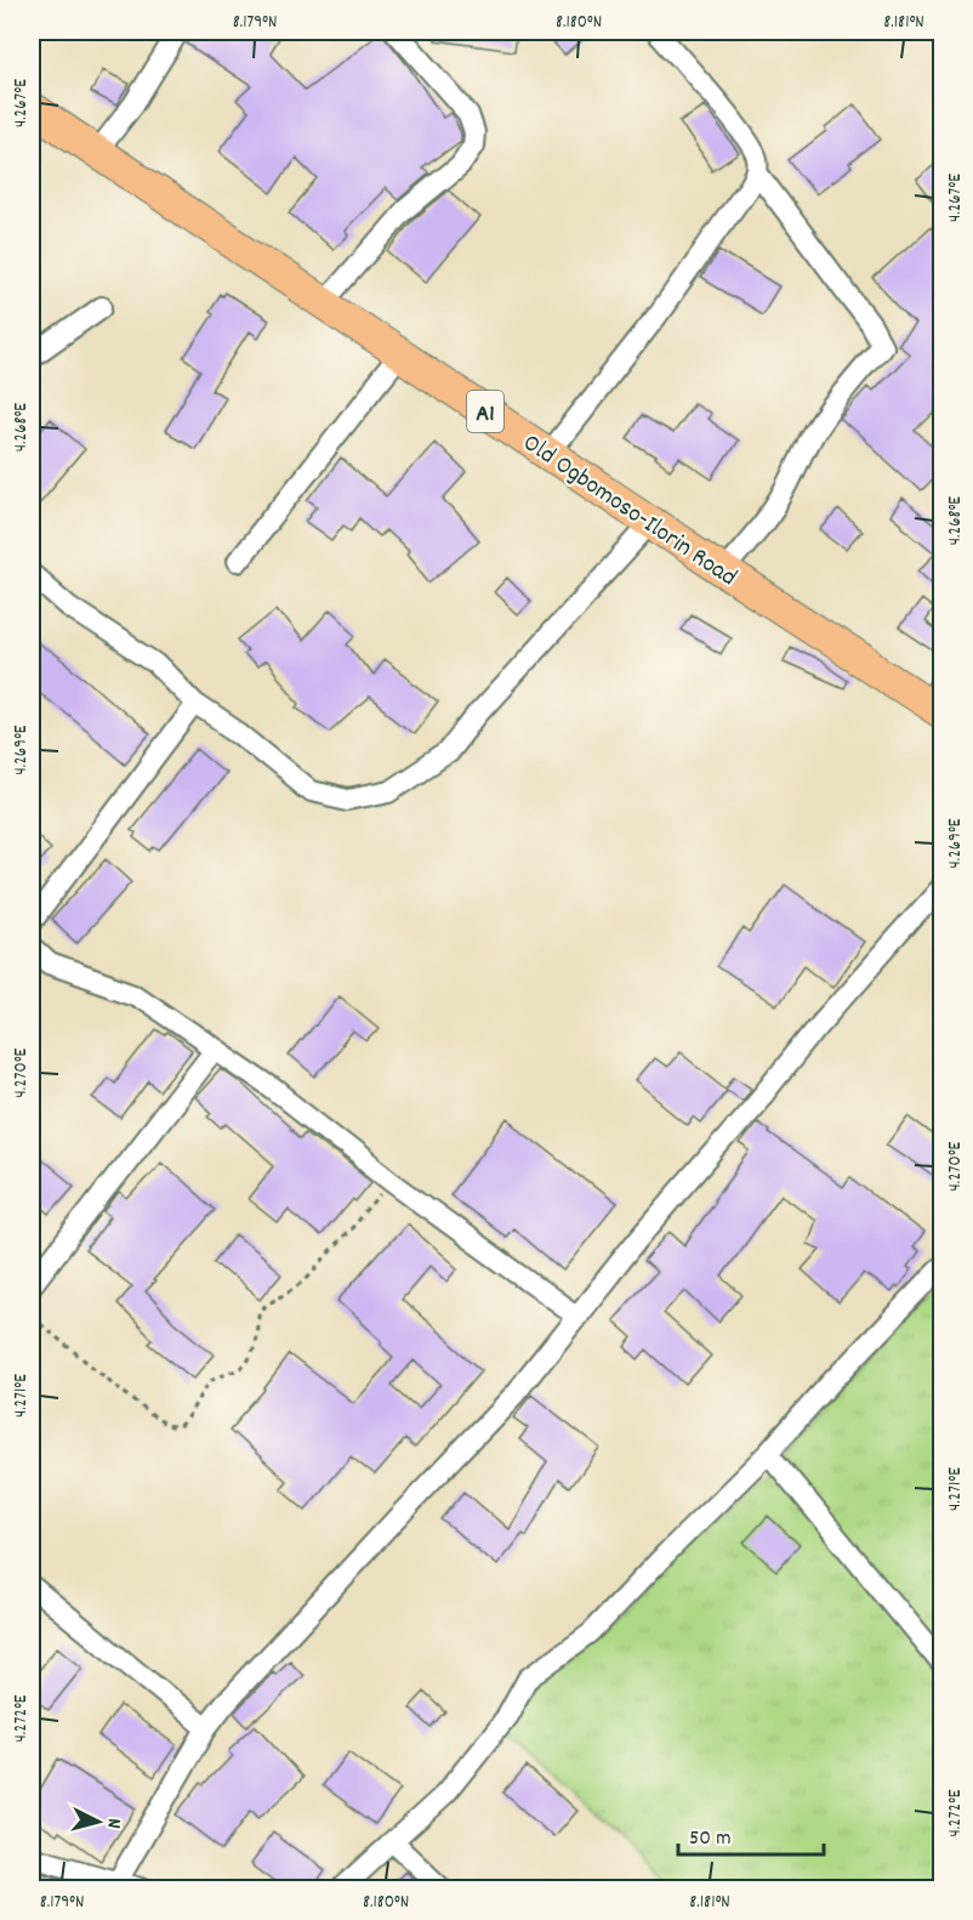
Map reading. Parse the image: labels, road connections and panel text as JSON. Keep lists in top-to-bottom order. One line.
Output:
{"streets":{"highway":["A1","Old Ogbomoso-Ilorin Road"]},"scale_bar":"50 m","north":"right","coordinates":["8.179°N","8.180°N","8.181°N","4.267°E","4.268°E","4.269°E","4.270°E","4.271°E","4.272°E"]}
